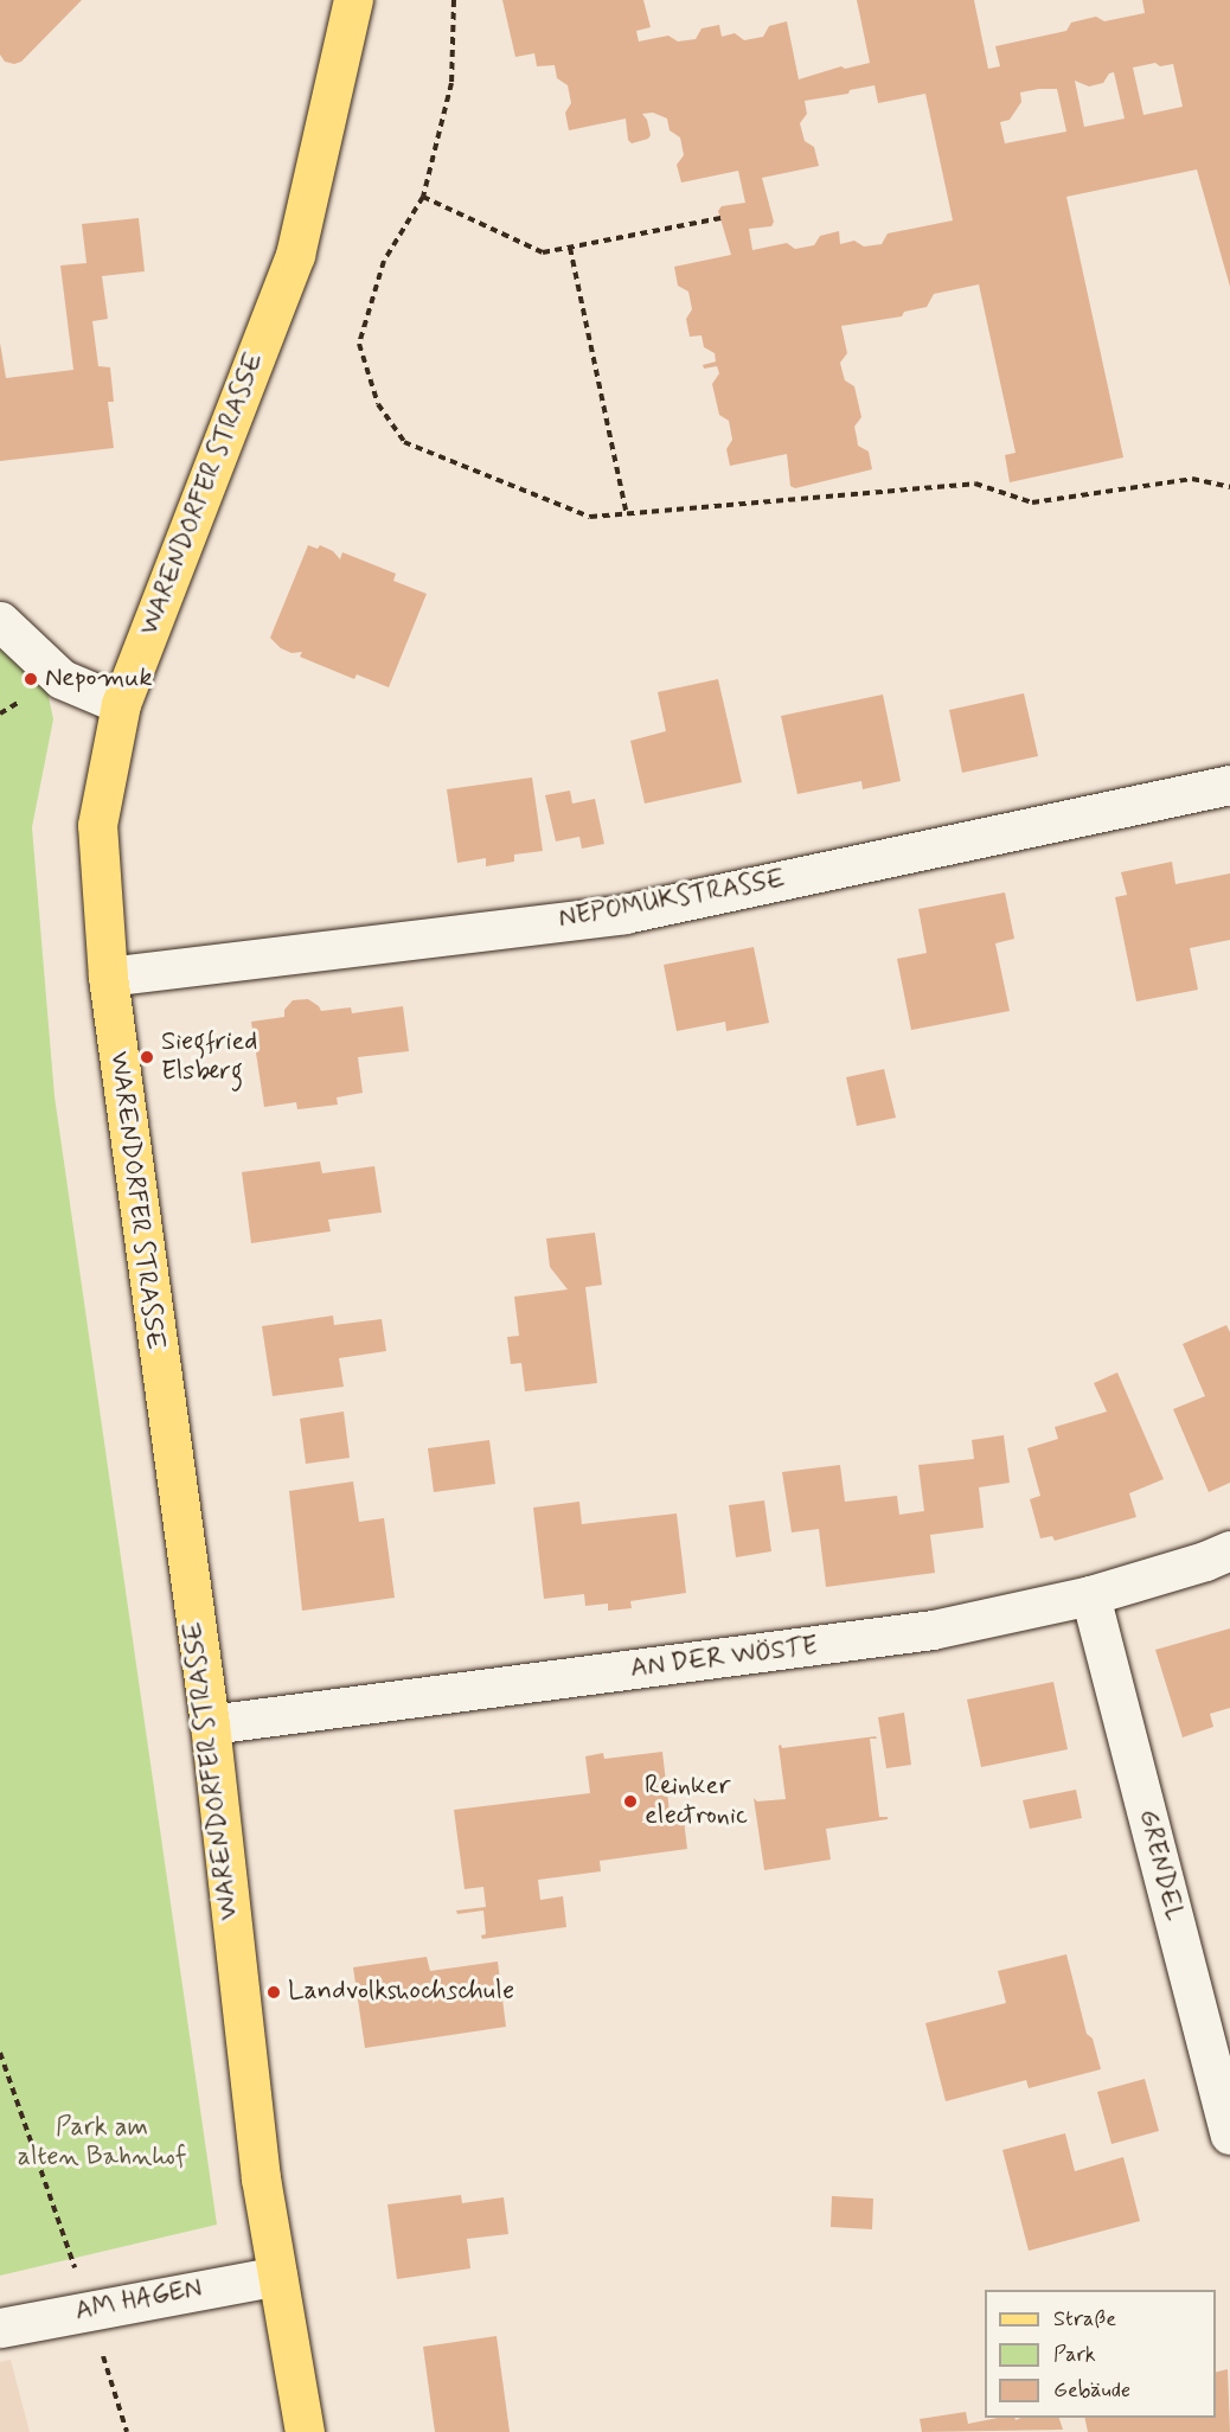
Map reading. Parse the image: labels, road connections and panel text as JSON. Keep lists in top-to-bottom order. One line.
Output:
{"streets":{"main road":["WARENDORFER STRASSE"],"street":["NEPOMUKSTRASSE","AN DER WÖSTE","GRENDEL","AM HAGEN"]},"crossings":[["WARENDORFER STRASSE","NEPOMUKSTRASSE"],["WARENDORFER STRASSE","AN DER WÖSTE"],["WARENDORFER STRASSE","AM HAGEN"],["AN DER WÖSTE","GRENDEL"]],"parks":["Park am alten Bahnhof"],"places":["Nepomuk","Siegfried Elsberg","Reinker electronic","Landvolkshochschule"],"legend":["Straße","Park","Gebäude"]}
